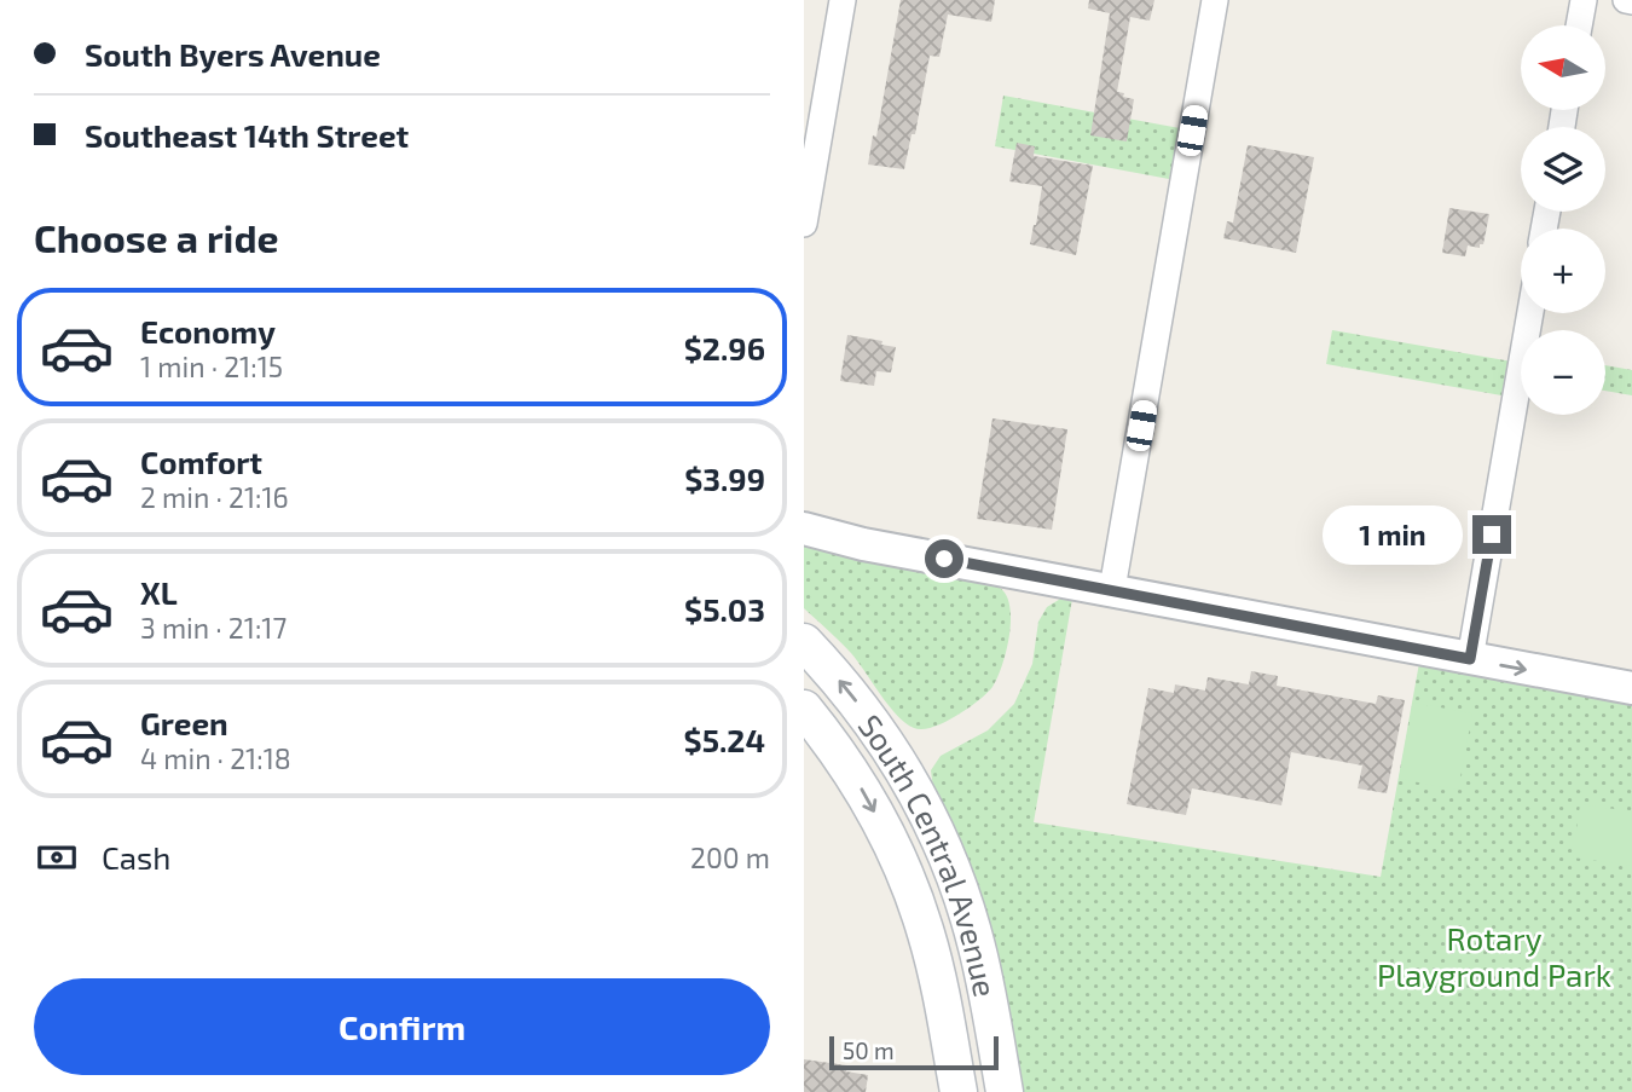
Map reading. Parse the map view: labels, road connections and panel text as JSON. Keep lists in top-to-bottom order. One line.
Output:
{"streets":{"main road":["South Central Avenue"]},"parks":["Rotary Playground Park"],"scale_bar":"50 m","north":"left","page":{"banner":["South Byers Avenue","Southeast 14th Street"],"map_buttons":["+","−"],"heading":"Choose a ride","list":[{"name":"Economy","note":"1 min · 21:15","value":"$2.96"},{"name":"Comfort","note":"2 min · 21:16","value":"$3.99"},{"name":"XL","note":"3 min · 21:17","value":"$5.03"},{"name":"Green","note":"4 min · 21:18","value":"$5.24"}],"bubble":"1 min","pay":["Cash","200 m"],"buttons":"Confirm","scale":"50 m"}}
